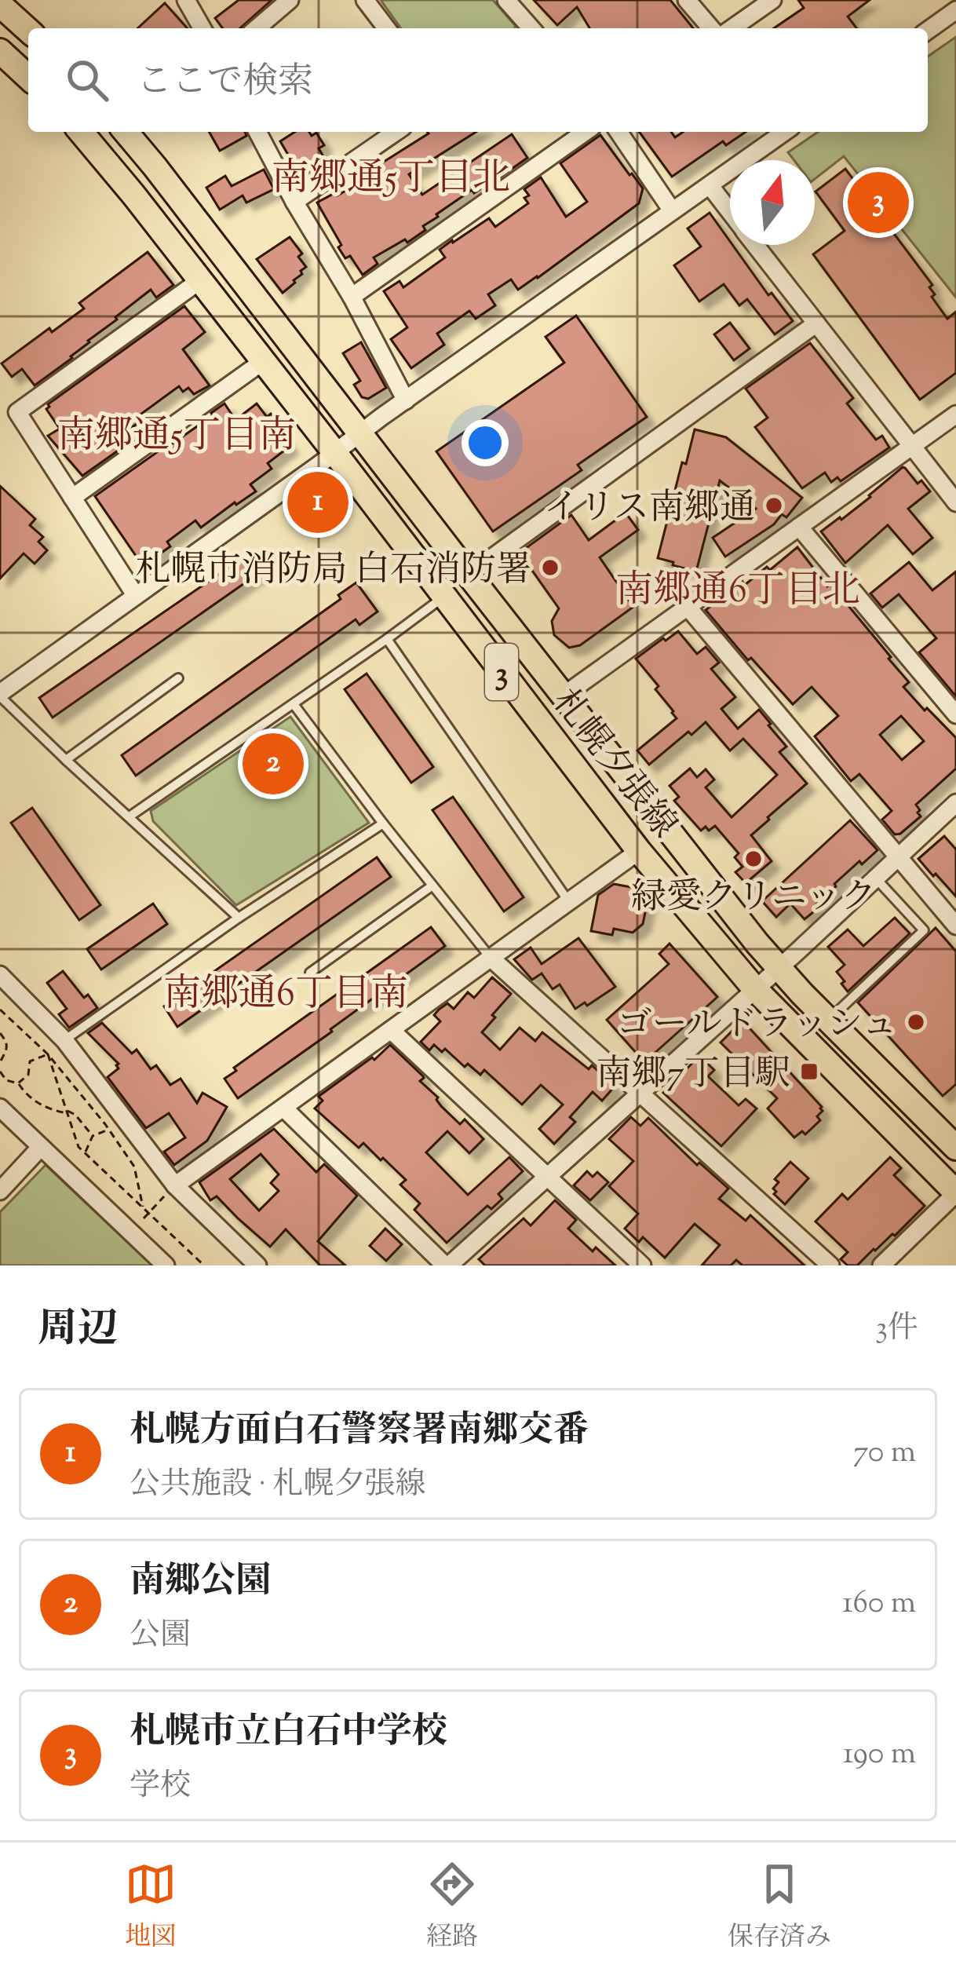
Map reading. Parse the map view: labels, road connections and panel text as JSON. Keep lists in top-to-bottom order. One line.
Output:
{"streets":{"main road":["3","札幌夕張線"]},"districts":["南郷通5丁目北","南郷通5丁目南","南郷通6丁目北","南郷通6丁目南"],"places":{"other":["イリス南郷通","札幌市消防局 白石消防署","緑愛クリニック","ゴールドラッシュ"],"transit":["南郷7丁目駅"]},"north":"top","page":{"search":"ここで検索","pins":["3","1","2"],"heading":["周辺","3件"],"list":[{"mark":"1","name":"札幌方面白石警察署南郷交番","note":"公共施設 · 札幌夕張線","value":"70 m"},{"mark":"2","name":"南郷公園","note":"公園","value":"160 m"},{"mark":"3","name":"札幌市立白石中学校","note":"学校","value":"190 m"}],"nav":["地図","経路","保存済み"]}}
